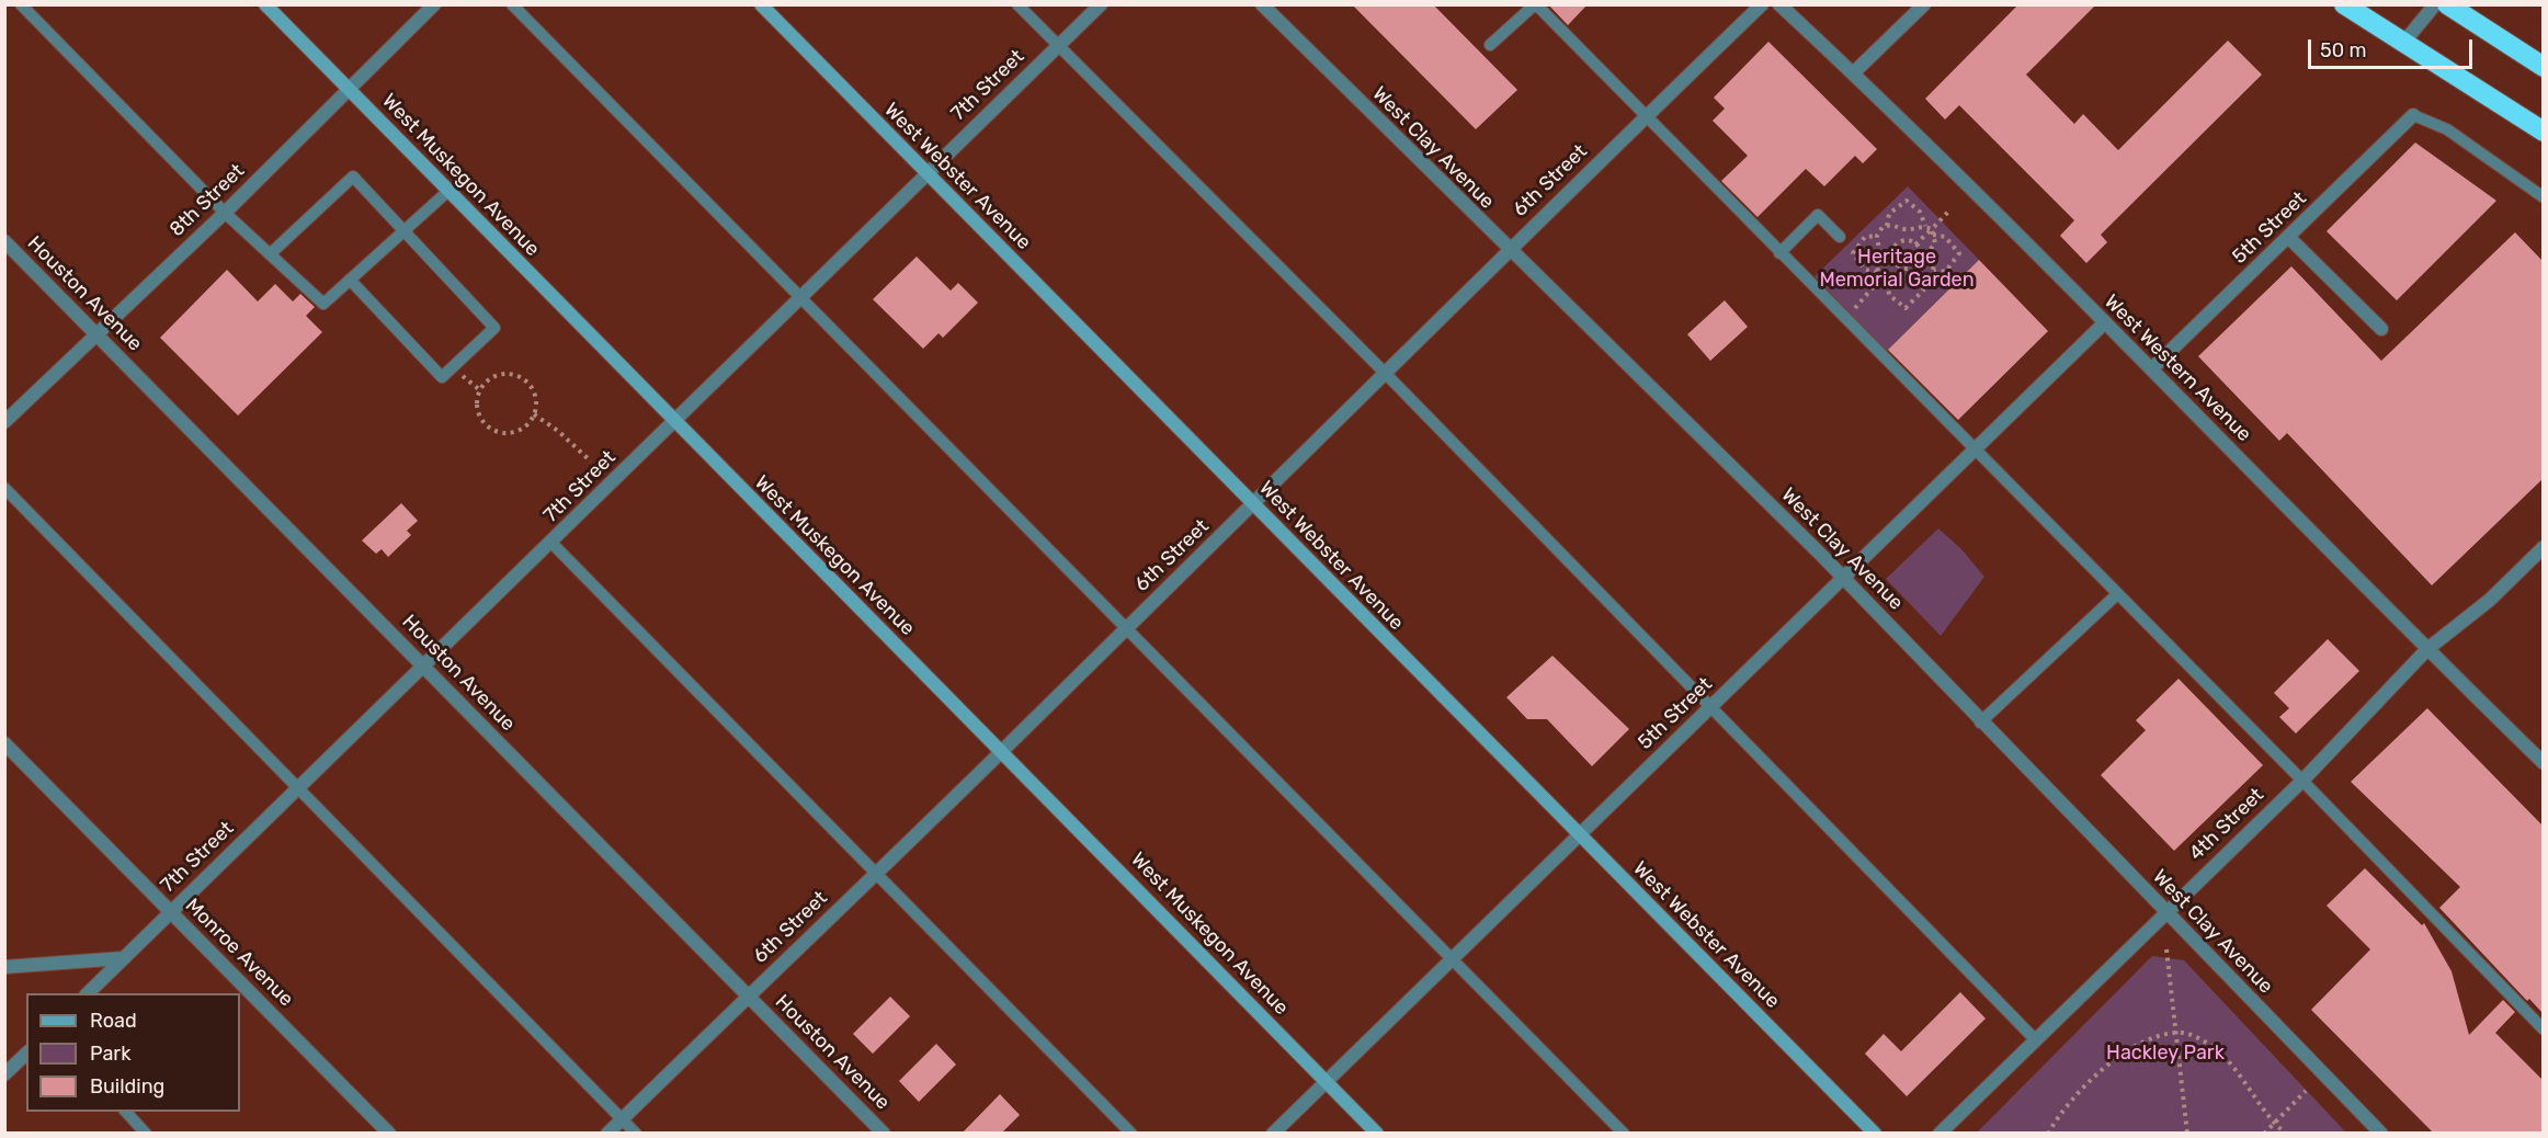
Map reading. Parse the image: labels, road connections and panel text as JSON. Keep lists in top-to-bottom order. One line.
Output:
{"streets":{"main road":["West Muskegon Avenue","West Webster Avenue"],"street":["7th Street","West Clay Avenue","6th Street","8th Street","5th Street","Houston Avenue","West Western Avenue","4th Street","Monroe Avenue"]},"crossings":[["7th Street","West Muskegon Avenue"],["7th Street","West Webster Avenue"],["7th Street","Houston Avenue"],["7th Street","Monroe Avenue"],["West Clay Avenue","6th Street"],["West Clay Avenue","5th Street"],["West Clay Avenue","4th Street"],["West Muskegon Avenue","6th Street"],["West Muskegon Avenue","8th Street"],["West Muskegon Avenue","5th Street"],["West Webster Avenue","6th Street"],["West Webster Avenue","5th Street"],["6th Street","Houston Avenue"],["8th Street","Houston Avenue"],["5th Street","West Western Avenue"],["West Western Avenue","4th Street"]],"parks":["Heritage Memorial Garden","Hackley Park"],"legend":["Road","Park","Building"],"scale_bar":"50 m"}
